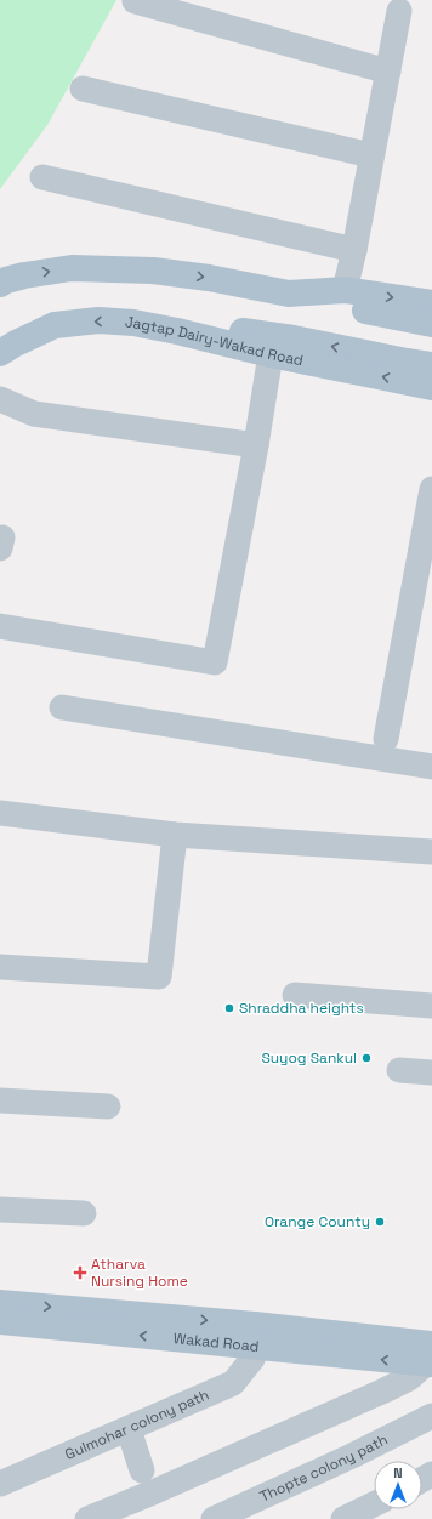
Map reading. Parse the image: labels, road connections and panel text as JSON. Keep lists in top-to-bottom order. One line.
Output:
{"streets":{"main road":["Jagtap Dairy-Wakad Road","Wakad Road"],"street":["Gulmohar colony path","Thopte colony path"]},"crossings":[["Wakad Road","Gulmohar colony path"]],"places":{"other":["Shraddha heights","Suyog Sankul","Orange County"],"health":["Atharva Nursing Home"]},"north":"top"}
